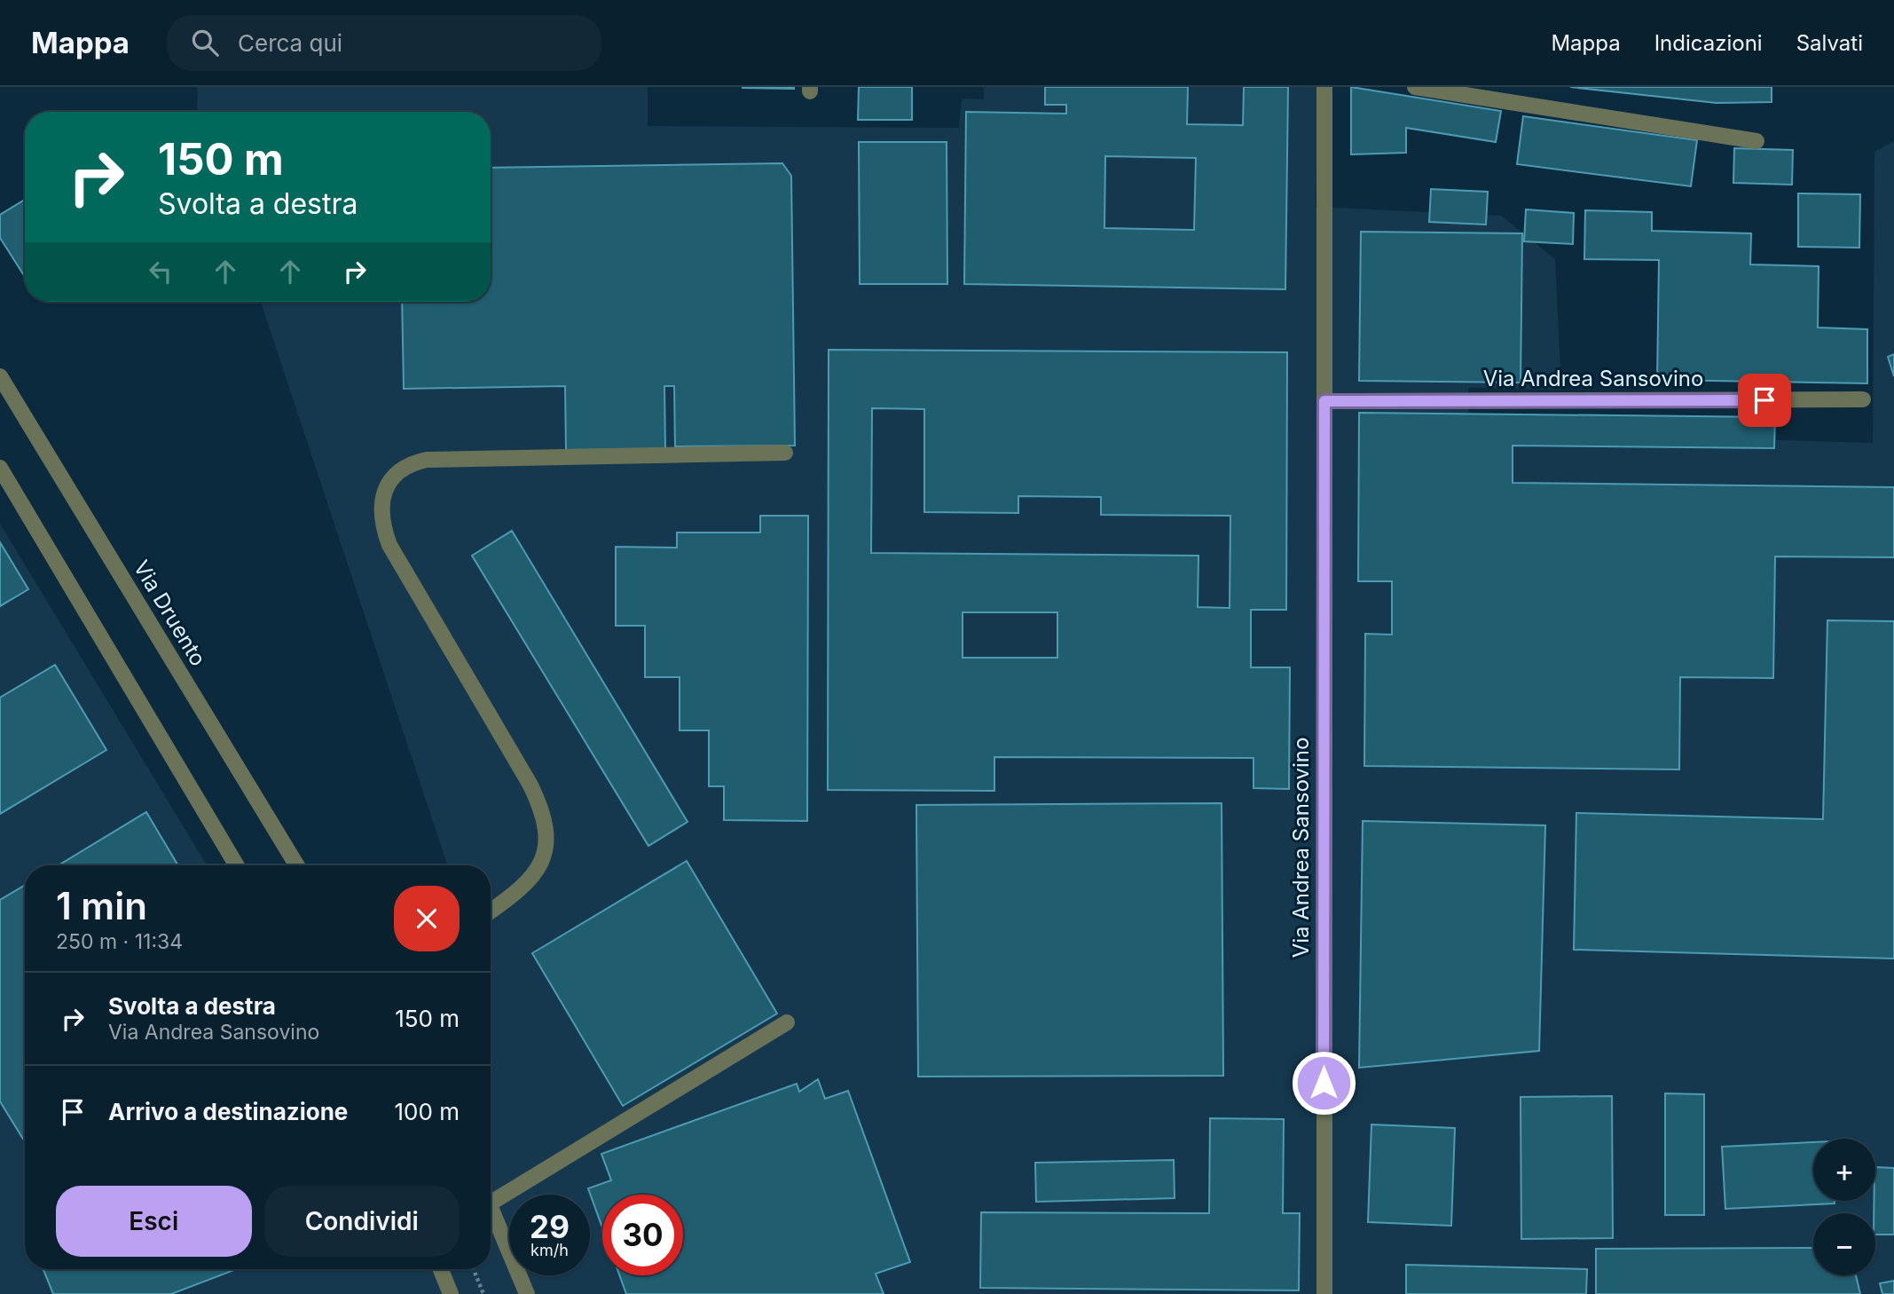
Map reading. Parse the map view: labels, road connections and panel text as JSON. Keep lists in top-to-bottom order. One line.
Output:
{"streets":{"street":["Via Andrea Sansovino","Via Druento"]},"page":{"header":"Mappa","search":"Cerca qui","nav":["Mappa","Indicazioni","Salvati"],"turn":["150 m","Svolta a destra"],"heading":["1 min","250 m · 11:34"],"list":[{"name":"Svolta a destra","note":"Via Andrea Sansovino","value":"150 m"},{"name":"Arrivo a destinazione","value":"100 m"}],"map_buttons":["+","−"],"buttons":["Esci","Condividi"],"speed":"29 km/h","limit":"30"}}
